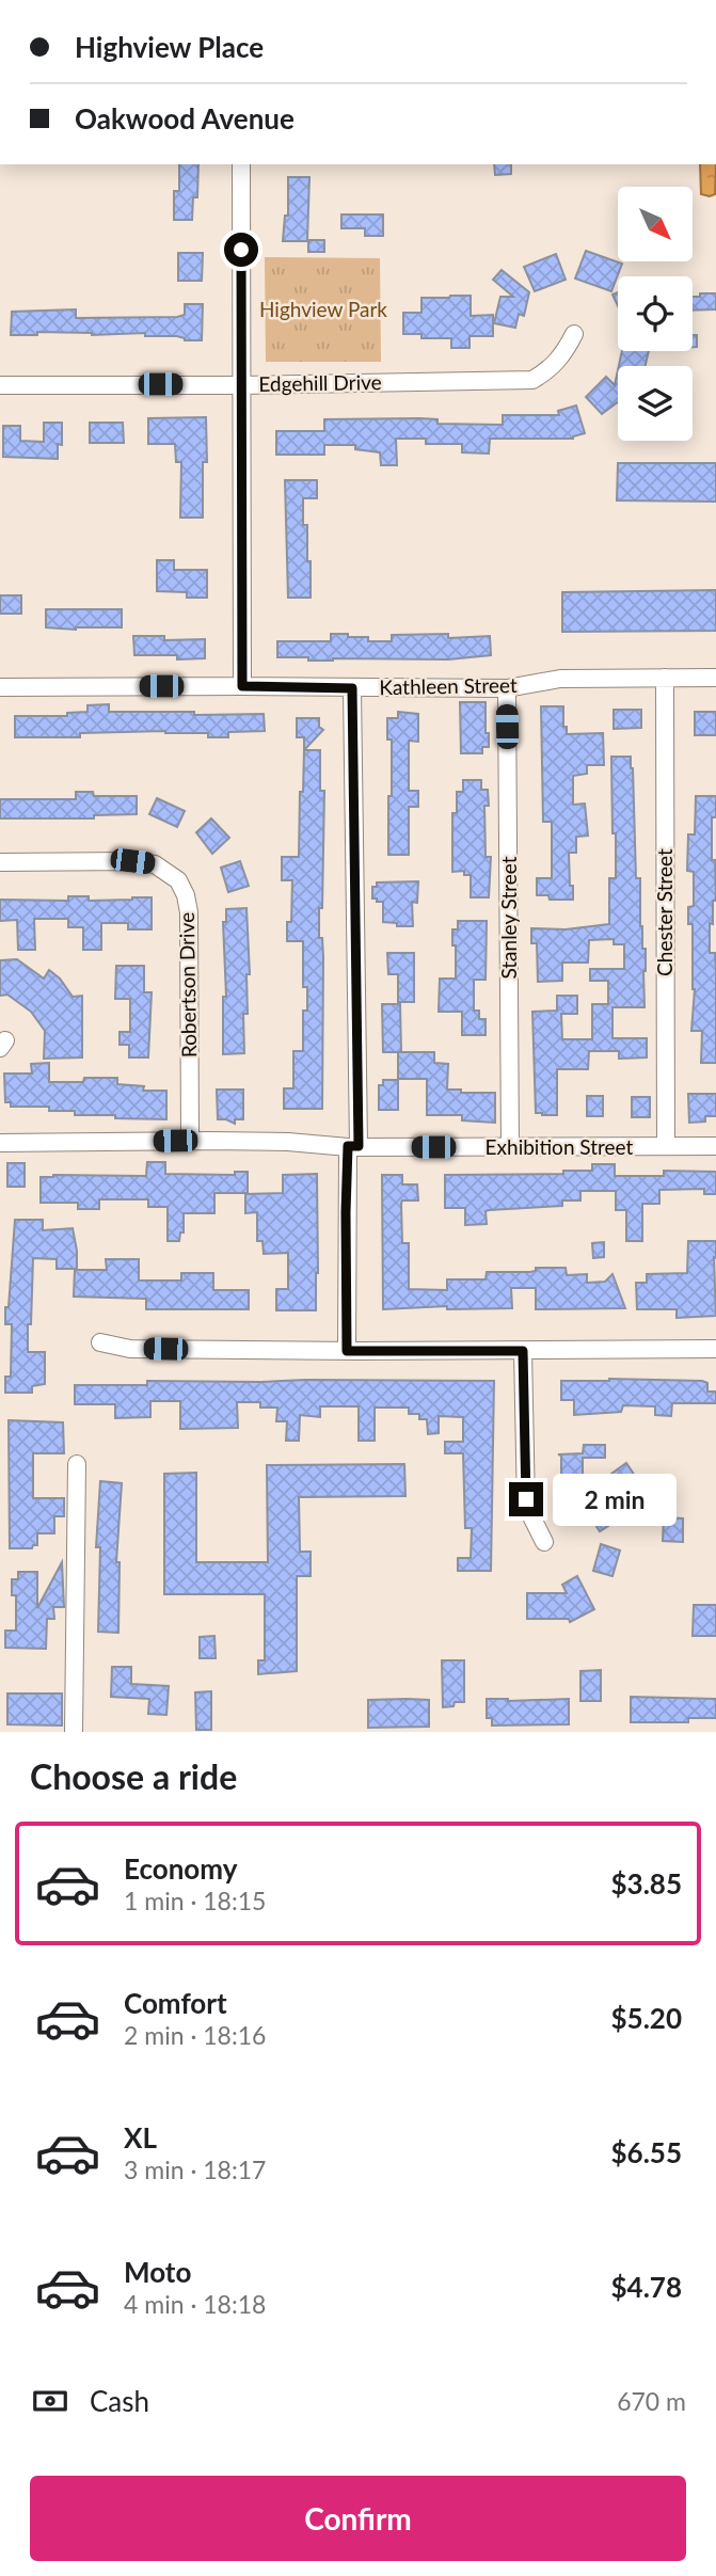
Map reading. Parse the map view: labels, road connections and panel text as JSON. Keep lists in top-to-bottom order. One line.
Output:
{"streets":{"street":["Edgehill Drive","Kathleen Street","Chester Street","Stanley Street","Robertson Drive","Exhibition Street"]},"crossings":[["Kathleen Street","Chester Street"],["Kathleen Street","Stanley Street"],["Chester Street","Exhibition Street"],["Stanley Street","Exhibition Street"],["Robertson Drive","Exhibition Street"]],"parks":["Highview Park"],"north":"bottom right","page":{"banner":["Highview Place","Oakwood Avenue"],"bubble":"2 min","heading":"Choose a ride","list":[{"name":"Economy","note":"1 min · 18:15","value":"$3.85"},{"name":"Comfort","note":"2 min · 18:16","value":"$5.20"},{"name":"XL","note":"3 min · 18:17","value":"$6.55"},{"name":"Moto","note":"4 min · 18:18","value":"$4.78"}],"pay":["Cash","670 m"],"buttons":"Confirm"}}
